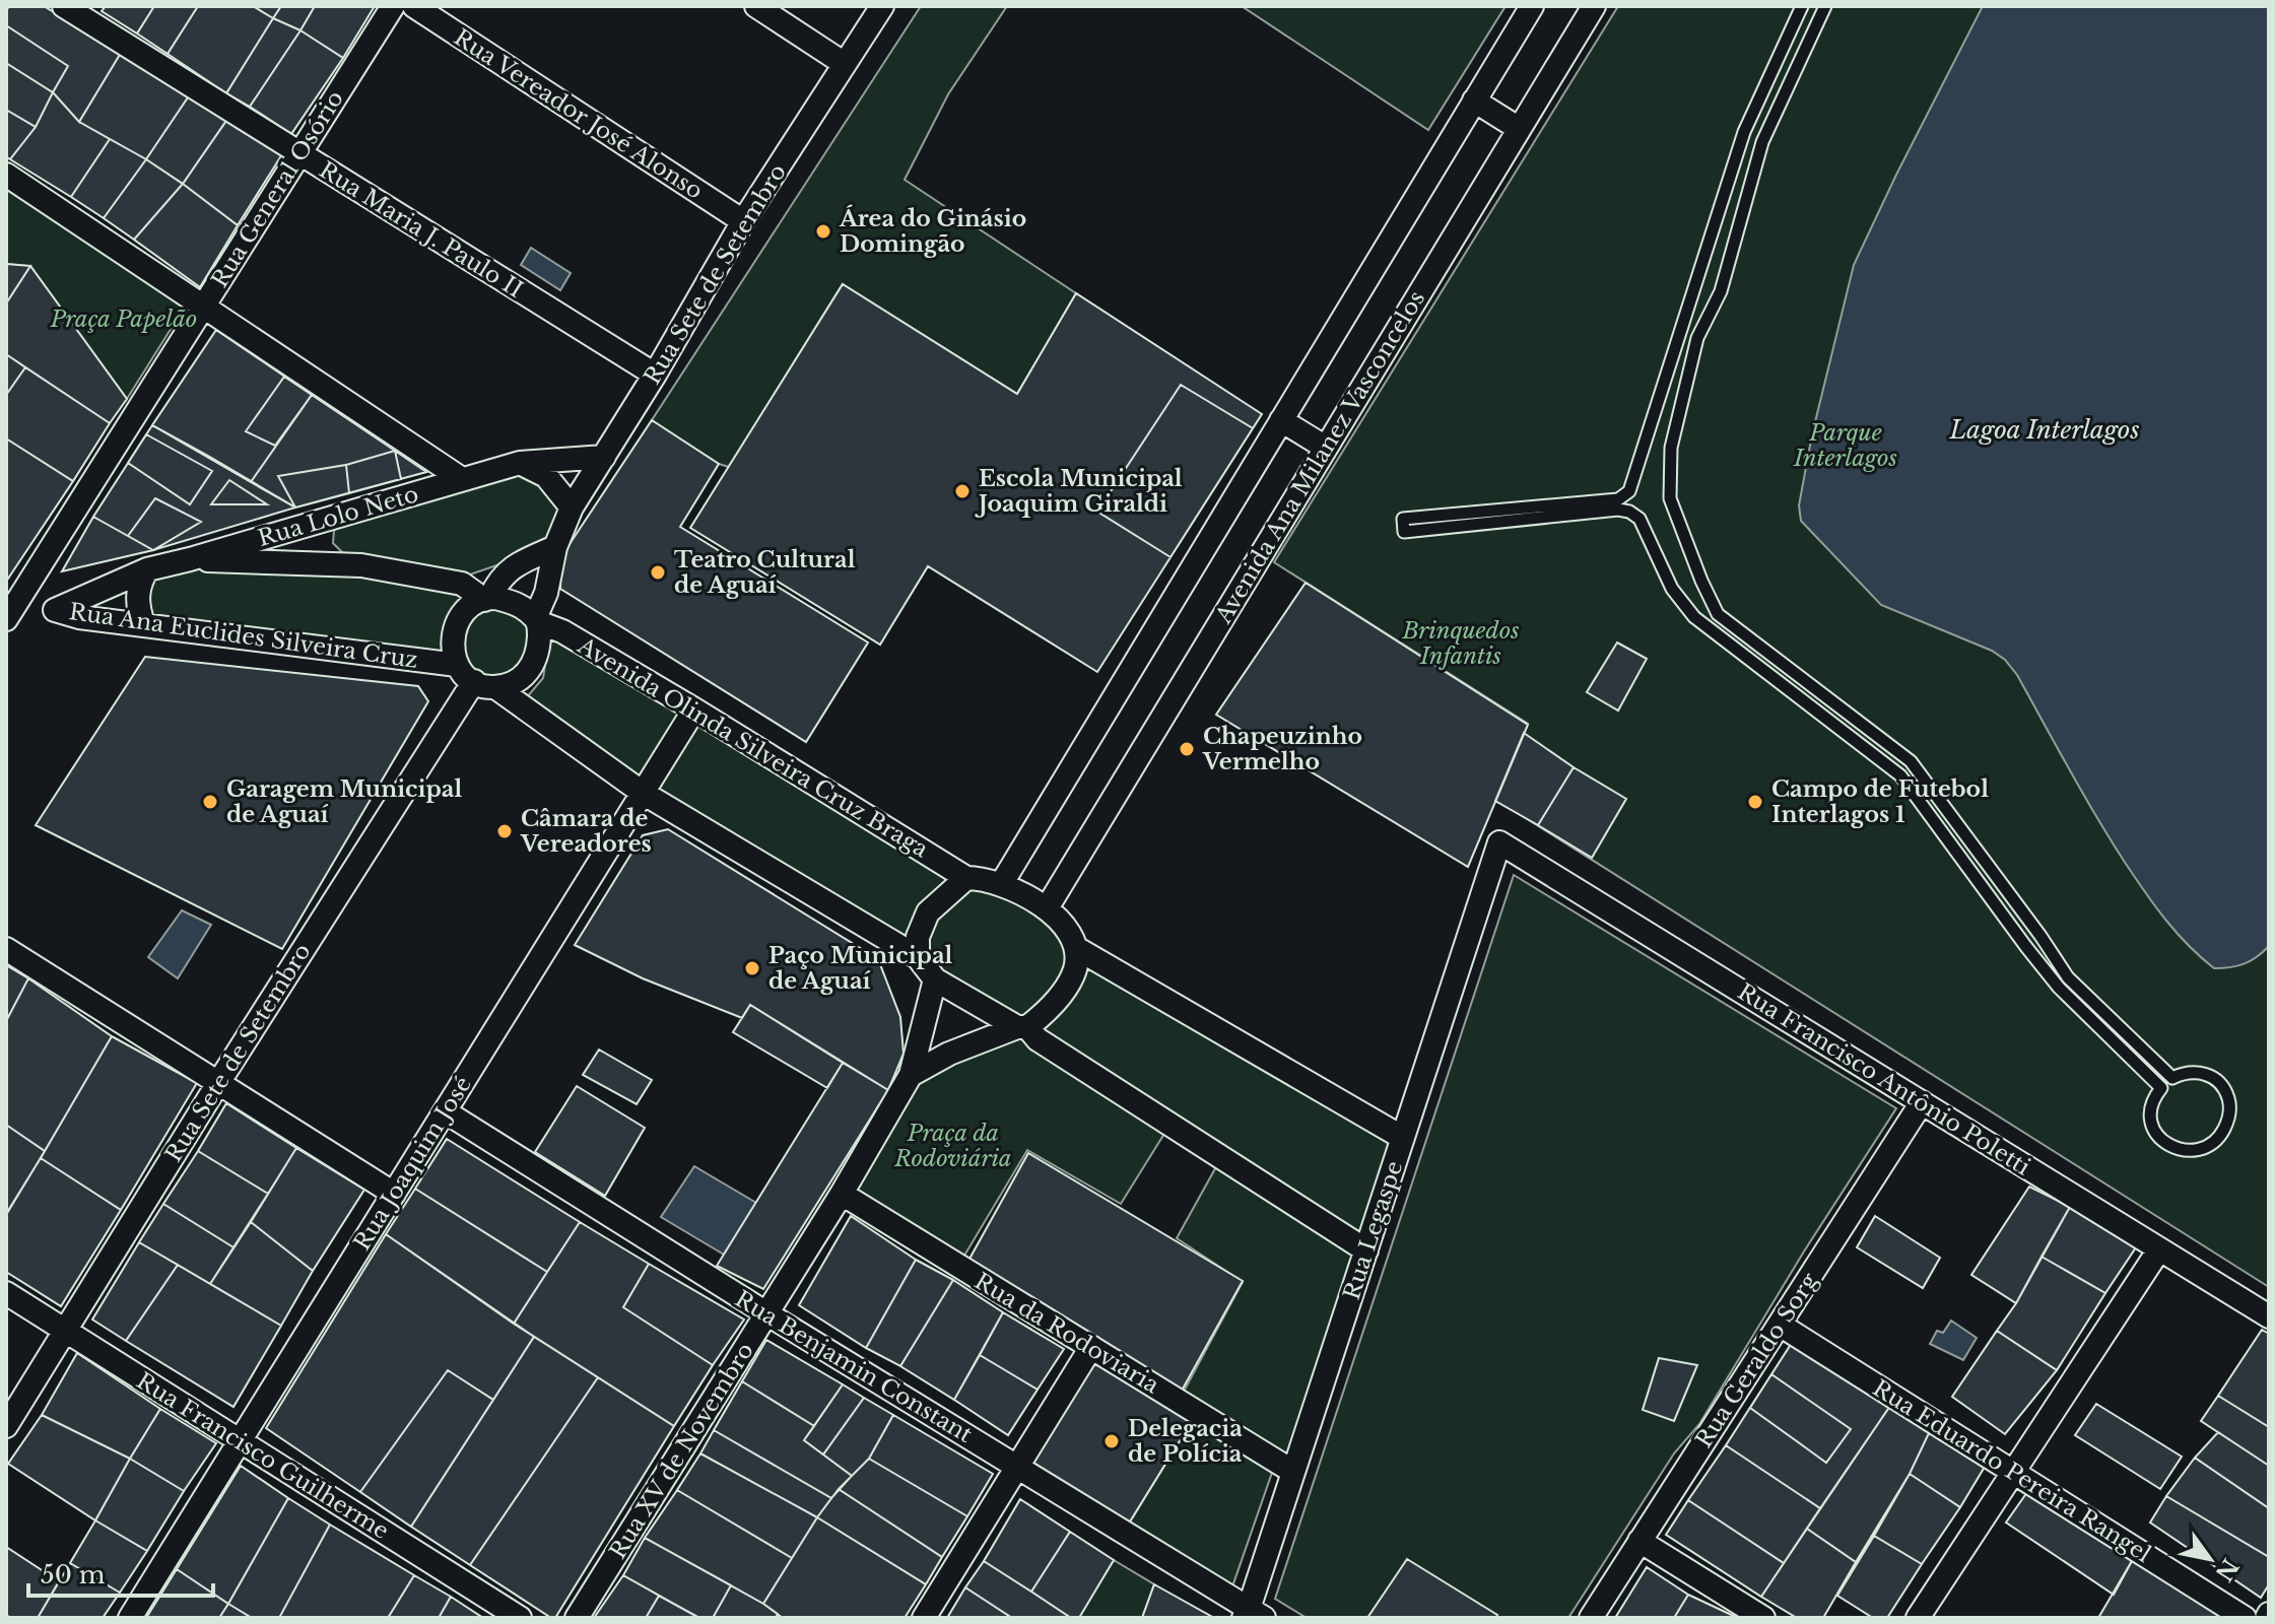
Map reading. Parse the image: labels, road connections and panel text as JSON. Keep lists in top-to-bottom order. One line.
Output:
{"streets":{"street":["Rua Vereador José Alonso","Rua General Osório","Rua Maria J. Paulo II","Rua Sete de Setembro","Avenida Ana Milanez Vasconcelos","Rua Lolo Neto","Rua Ana Euclides Silveira Cruz","Avenida Olinda Silveira Cruz Braga","Rua Francisco Antônio Poletti","Rua Joaquim José","Rua Legaspe","Rua da Rodoviaria","Rua Geraldo Sorg","Rua Benjamin Constant","Rua XV de Novembro","Rua Francisco Guilherme","Rua Eduardo Pereira Rangel"]},"crossings":[["Rua Vereador José Alonso","Rua Sete de Setembro"],["Rua General Osório","Rua Maria J. Paulo II"],["Rua Maria J. Paulo II","Rua Sete de Setembro"],["Rua Sete de Setembro","Rua Lolo Neto"],["Rua Sete de Setembro","Rua Ana Euclides Silveira Cruz"],["Rua Sete de Setembro","Avenida Olinda Silveira Cruz Braga"],["Rua Sete de Setembro","Rua Francisco Guilherme"],["Avenida Ana Milanez Vasconcelos","Avenida Olinda Silveira Cruz Braga"],["Avenida Ana Milanez Vasconcelos","Rua XV de Novembro"],["Rua Lolo Neto","Rua Ana Euclides Silveira Cruz"],["Rua Ana Euclides Silveira Cruz","Avenida Olinda Silveira Cruz Braga"],["Avenida Olinda Silveira Cruz Braga","Rua Joaquim José"],["Avenida Olinda Silveira Cruz Braga","Rua XV de Novembro"],["Rua Francisco Antônio Poletti","Rua Legaspe"],["Rua Francisco Antônio Poletti","Rua Geraldo Sorg"],["Rua Joaquim José","Rua Benjamin Constant"],["Rua Joaquim José","Rua Francisco Guilherme"],["Rua Legaspe","Rua da Rodoviaria"],["Rua Legaspe","Rua Benjamin Constant"],["Rua da Rodoviaria","Rua XV de Novembro"],["Rua Geraldo Sorg","Rua Eduardo Pereira Rangel"],["Rua Benjamin Constant","Rua XV de Novembro"]],"water":["Lagoa Interlagos"],"parks":["Praça Papelão","Parque Interlagos","Brinquedos Infantis","Praça da Rodoviária"],"places":["Área do Ginásio Domingão","Escola Municipal Joaquim Giraldi","Teatro Cultural de Aguaí","Chapeuzinho Vermelho","Garagem Municipal de Aguaí","Campo de Futebol Interlagos 1","Câmara de Vereadores","Paço Municipal de Aguaí","Delegacia de Polícia"],"scale_bar":"50 m","north":"bottom right"}
